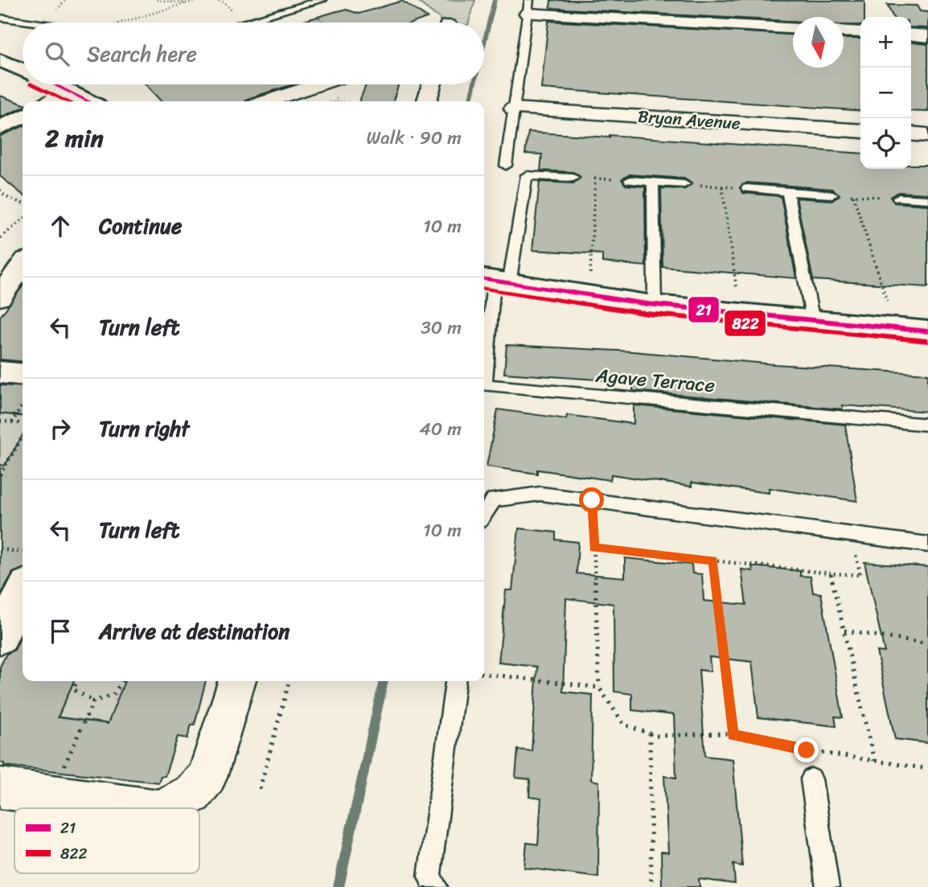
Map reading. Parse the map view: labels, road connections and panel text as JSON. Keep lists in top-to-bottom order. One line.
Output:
{"streets":{"street":["Bryan Avenue"],"lane":["Agave Terrace"]},"lines":["transit line 21","transit line 822"],"legend":["21","822"],"north":"bottom","page":{"map_buttons":["+","−"],"search":"Search here","heading":["2 min","Walk · 90 m"],"list":[["Continue","10 m"],["Turn left","30 m"],["Turn right","40 m"],["Turn left","10 m"],"Arrive at destination"]}}
